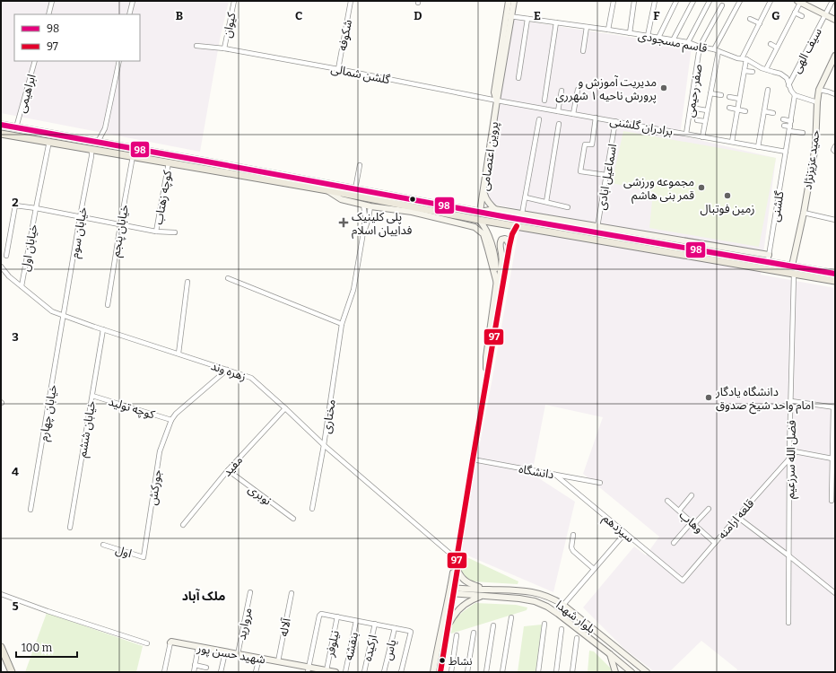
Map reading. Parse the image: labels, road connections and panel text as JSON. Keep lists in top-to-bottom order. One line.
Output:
{"streets":{"street":["کیوان","شکوفه","قاسم مسجودی","سیف الهی","گلشن شمالی","صفر رحیمی","ابراهیمی","برادران گلشنی","پروین اعتصامی","حمید عزیزنژاد","اسماعیل ابادی","کوچه زهتاب","گلشنی","خیابان پنجم","خیابان سوم","خیابان اول","زهره وند","کوچه تولید","خیابان چهارم","مختاری","خیابان ششم","فضل الله سرزعیم","مفید","دانشگاه","جورکش","نوبری","قلعه ارامنه","وهاب","سیزدهم","اول","بلوار شهدا","مروارید","آلاله","نیلوفر","بنفشه","ارکیده","یاس","شهید حسن پور"]},"crossings":[["کیوان","گلشن شمالی"],["شکوفه","گلشن شمالی"],["قاسم مسجودی","سیف الهی"],["قاسم مسجودی","صفر رحیمی"],["قاسم مسجودی","پروین اعتصامی"],["قاسم مسجودی","گلشنی"],["گلشن شمالی","برادران گلشنی"],["گلشن شمالی","پروین اعتصامی"],["صفر رحیمی","برادران گلشنی"],["برادران گلشنی","پروین اعتصامی"],["برادران گلشنی","اسماعیل ابادی"],["برادران گلشنی","گلشنی"],["کوچه زهتاب","خیابان اول"],["خیابان پنجم","خیابان اول"],["خیابان سوم","خیابان اول"],["خیابان سوم","زهره وند"],["خیابان سوم","خیابان چهارم"],["خیابان اول","زهره وند"],["زهره وند","خیابان چهارم"],["زهره وند","مختاری"],["زهره وند","خیابان ششم"],["زهره وند","مفید"],["کوچه تولید","خیابان ششم"],["کوچه تولید","جورکش"],["فضل الله سرزعیم","قلعه ارامنه"],["مفید","نوبری"],["دانشگاه","سیزدهم"],["جورکش","اول"],["قلعه ارامنه","وهاب"],["قلعه ارامنه","سیزدهم"],["مروارید","شهید حسن پور"],["آلاله","شهید حسن پور"],["نیلوفر","شهید حسن پور"]],"districts":["ملک آباد"],"places":{"other":["مدیریت آموزش و پرورش ناحیه ۱ شهرری","مجموعه ورزشی قمر بنی هاشم","زمین فوتبال","دانشگاه یادگار امام واحد شیخ صدوق","نشاط"],"health":["پلی کلینیک فداییان اسلام"]},"lines":["transit line 98","transit line 97"],"legend":["98","97"],"scale_bar":"100 m","grid":{"columns":["B","C","D","E","F","G"],"rows":["2","3","4","5"]}}
